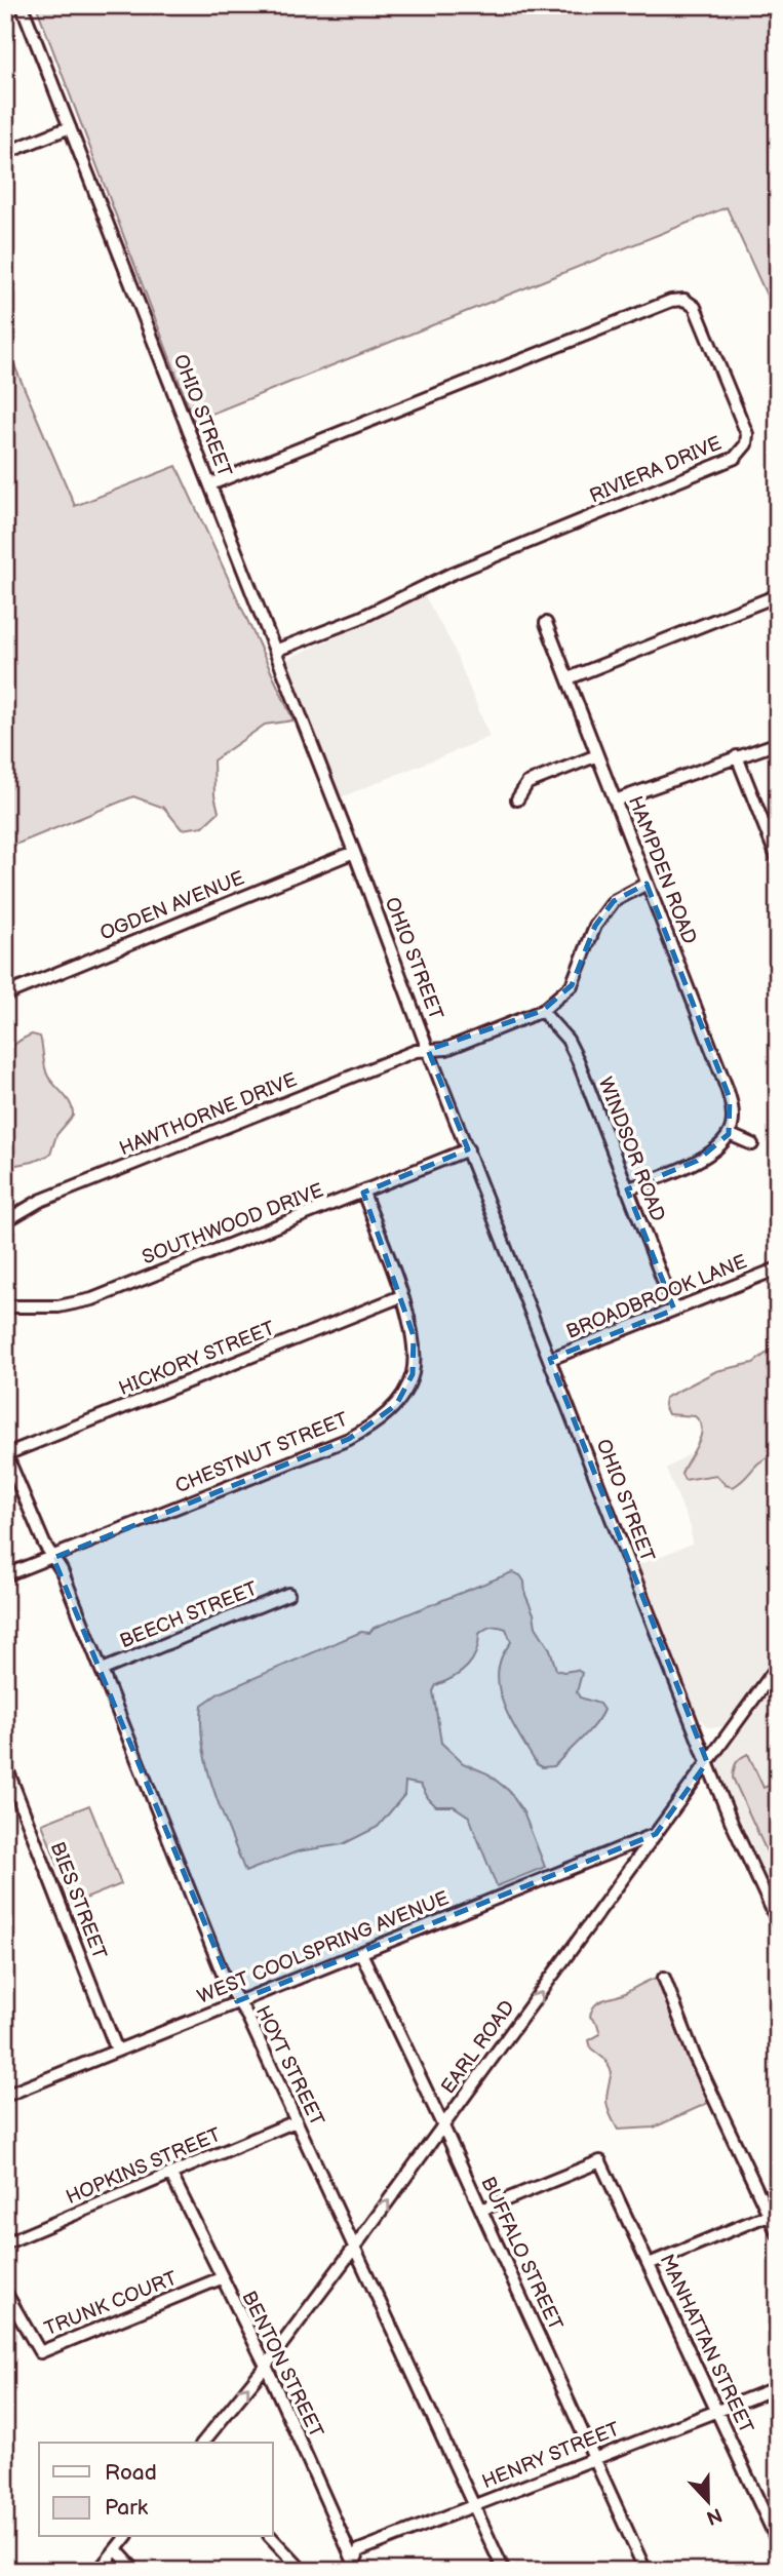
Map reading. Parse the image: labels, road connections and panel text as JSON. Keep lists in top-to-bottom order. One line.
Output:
{"streets":{"street":["OHIO STREET","RIVIERA DRIVE","HAMPDEN ROAD","OGDEN AVENUE","HAWTHORNE DRIVE","WINDSOR ROAD","SOUTHWOOD DRIVE","BROADBROOK LANE","HICKORY STREET","CHESTNUT STREET","BEECH STREET","BIES STREET","WEST COOLSPRING AVENUE","EARL ROAD","HOYT STREET","HOPKINS STREET","BUFFALO STREET","TRUNK COURT","MANHATTAN STREET","BENTON STREET","HENRY STREET"]},"crossings":[["OHIO STREET","RIVIERA DRIVE"],["OHIO STREET","OGDEN AVENUE"],["OHIO STREET","HAWTHORNE DRIVE"],["OHIO STREET","SOUTHWOOD DRIVE"],["OHIO STREET","BROADBROOK LANE"],["OHIO STREET","EARL ROAD"],["HAMPDEN ROAD","HAWTHORNE DRIVE"],["HAWTHORNE DRIVE","WINDSOR ROAD"],["WINDSOR ROAD","BROADBROOK LANE"],["SOUTHWOOD DRIVE","CHESTNUT STREET"],["HICKORY STREET","CHESTNUT STREET"],["HICKORY STREET","HOYT STREET"],["CHESTNUT STREET","HOYT STREET"],["BEECH STREET","HOYT STREET"],["BIES STREET","WEST COOLSPRING AVENUE"],["WEST COOLSPRING AVENUE","EARL ROAD"],["WEST COOLSPRING AVENUE","HOYT STREET"],["WEST COOLSPRING AVENUE","BUFFALO STREET"],["EARL ROAD","HOYT STREET"],["EARL ROAD","BUFFALO STREET"],["EARL ROAD","BENTON STREET"],["HOYT STREET","HOPKINS STREET"],["HOYT STREET","HENRY STREET"],["HOPKINS STREET","BENTON STREET"],["BUFFALO STREET","MANHATTAN STREET"],["BUFFALO STREET","HENRY STREET"],["TRUNK COURT","BENTON STREET"],["MANHATTAN STREET","HENRY STREET"],["BENTON STREET","HENRY STREET"]],"one_way":["EARL ROAD"],"legend":["Road","Park"],"north":"bottom"}
